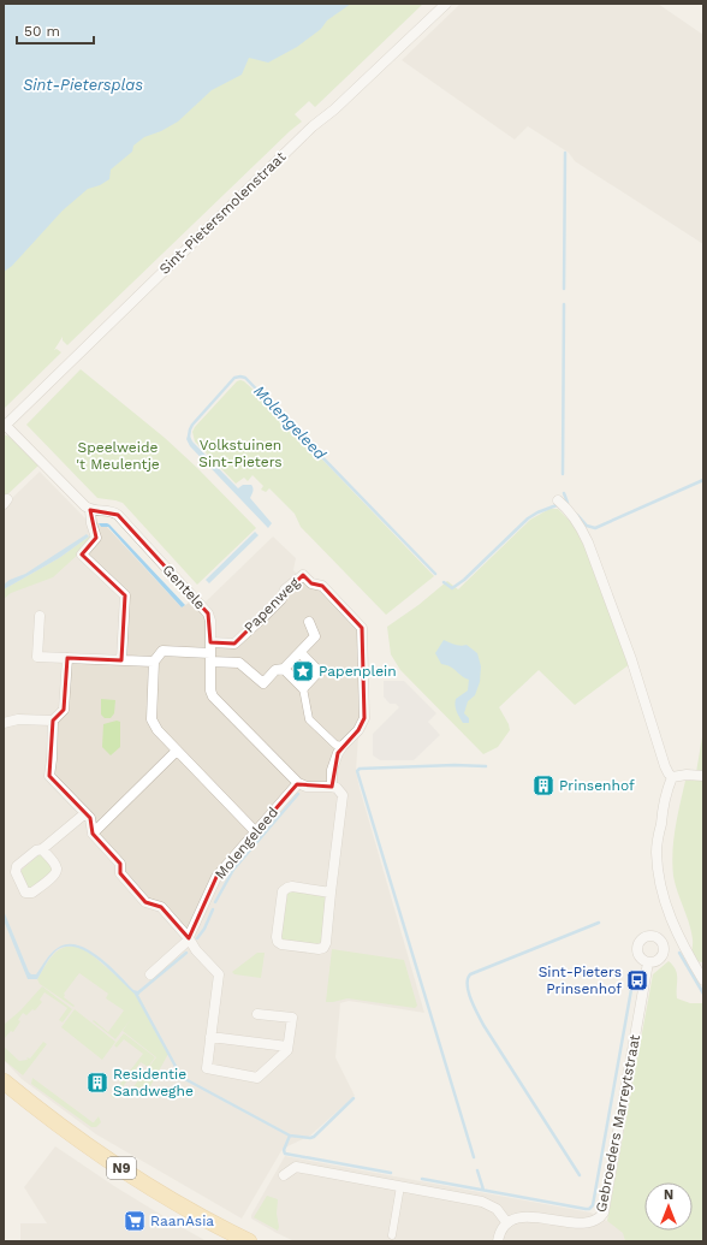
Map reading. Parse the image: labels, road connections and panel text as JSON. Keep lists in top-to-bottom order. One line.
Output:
{"streets":{"main road":["N9"],"street":["Sint-Pietersmolenstraat","Gentele","Papenweg","Molengeleed","Gebroeders Marreytstraat"]},"crossings":[["Gentele","Papenweg"],["Gentele","Molengeleed"]],"water":["Sint-Pietersplas","Molengeleed"],"parks":["Volkstuinen Sint-Pieters","Speelweide 't Meulentje"],"places":{"place":["Papenplein"],"building":["Prinsenhof","Residentie Sandweghe"],"bus stop":["Sint-Pieters Prinsenhof"],"supermarket":["RaanAsia"]},"scale_bar":"50 m","north":"top"}
